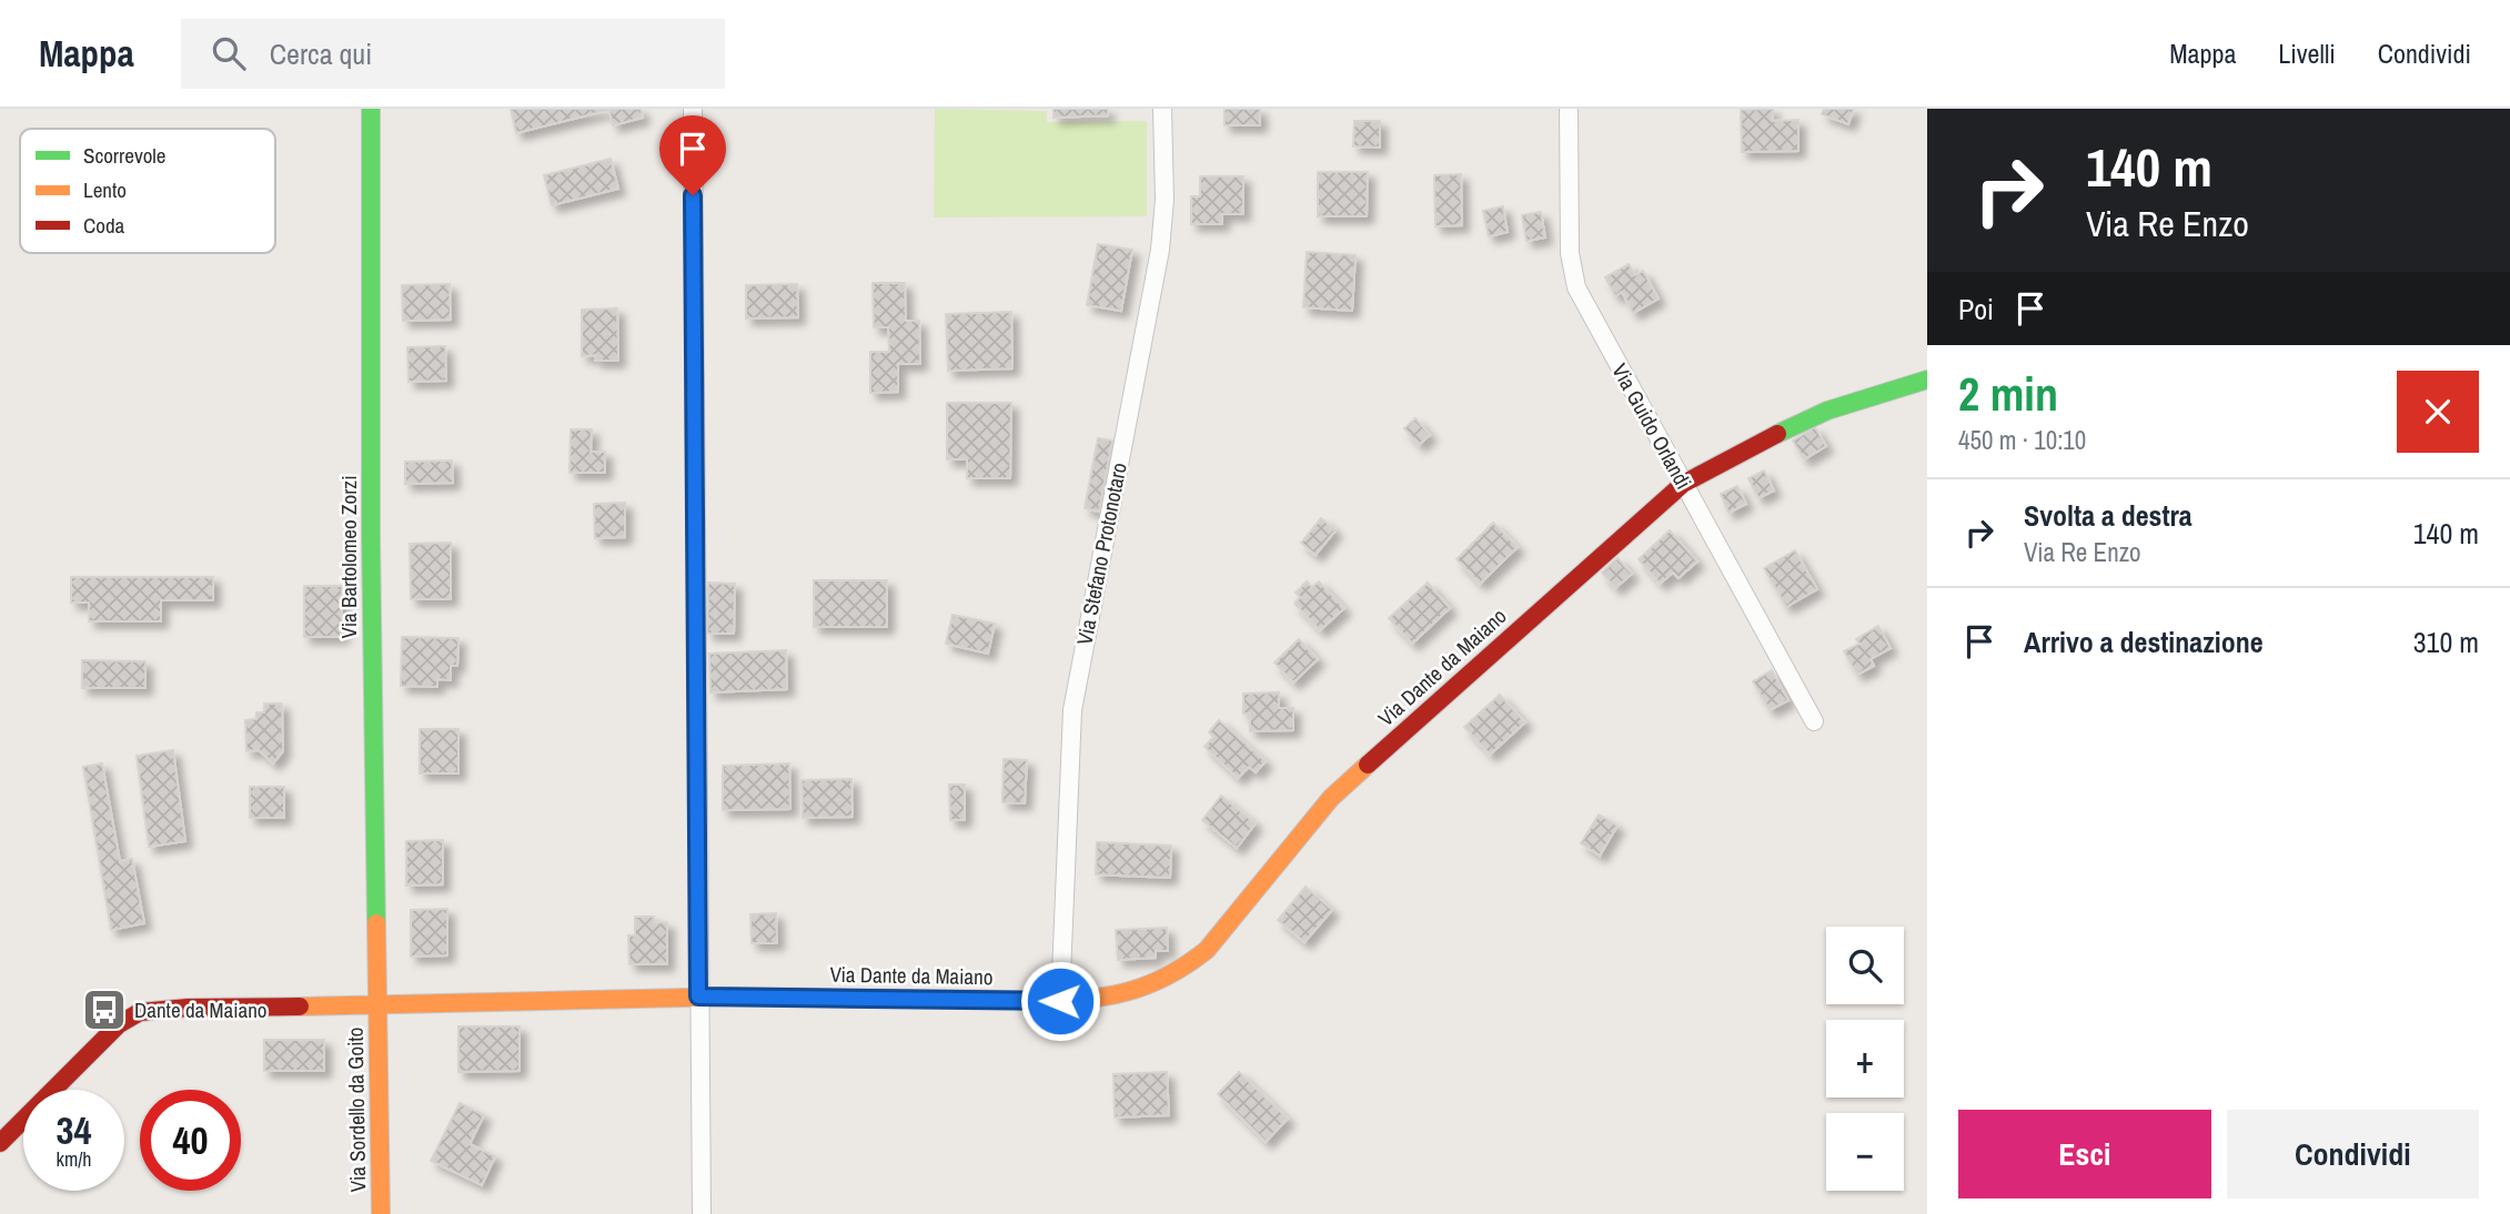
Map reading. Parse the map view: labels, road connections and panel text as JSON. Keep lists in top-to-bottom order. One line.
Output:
{"streets":{"street":["Via Guido Orlandi","Via Stefano Protonotaro","Via Bartolomeo Zorzi","Via Dante da Maiano","Via Sordello da Goito"]},"crossings":[["Via Guido Orlandi","Via Dante da Maiano"],["Via Stefano Protonotaro","Via Dante da Maiano"],["Via Bartolomeo Zorzi","Via Dante da Maiano"],["Via Bartolomeo Zorzi","Via Sordello da Goito"],["Via Dante da Maiano","Via Sordello da Goito"]],"places":{"bus stop":["Dante da Maiano"]},"legend":["Scorrevole","Lento","Coda"],"page":{"header":"Mappa","search":"Cerca qui","nav":["Mappa","Livelli","Condividi"],"turn":["140 m","Via Re Enzo"],"then":"Poi","heading":["2 min","450 m · 10:10"],"list":[{"name":"Svolta a destra","note":"Via Re Enzo","value":"140 m"},{"name":"Arrivo a destinazione","value":"310 m"}],"map_buttons":["+","−"],"speed":"34 km/h","limit":"40","buttons":["Esci","Condividi"]}}
